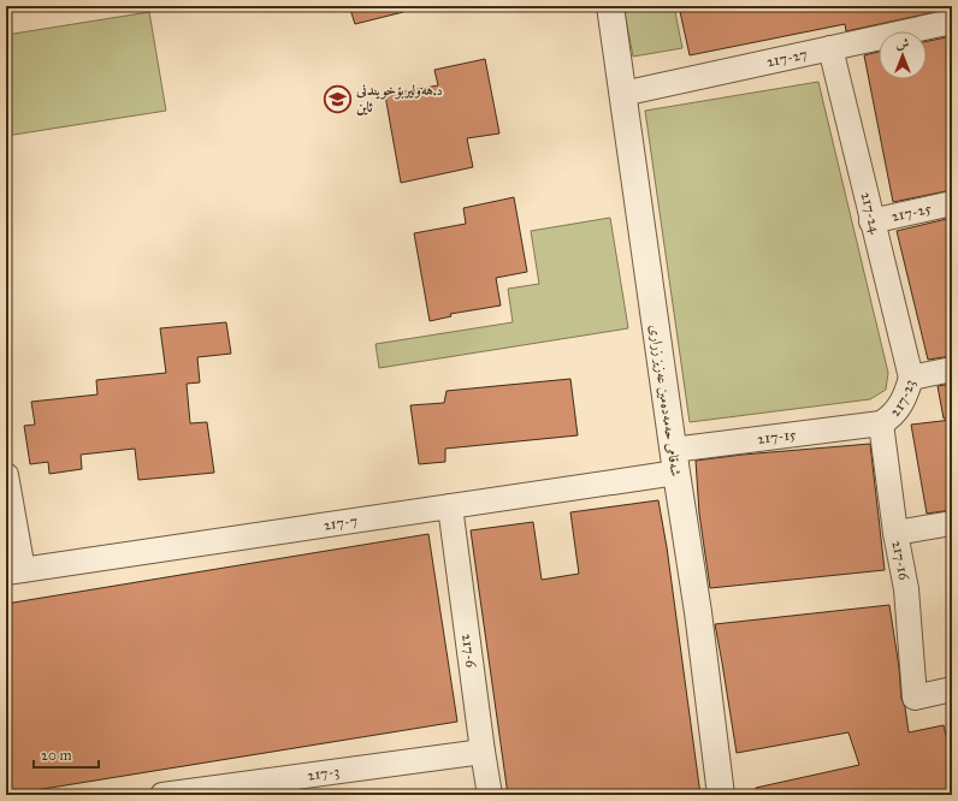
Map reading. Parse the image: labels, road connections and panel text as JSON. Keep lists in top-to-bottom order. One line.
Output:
{"streets":{"street":["217-27","217-24","217-25","217-23","شەقامی حەمەدەمین عەزیز زراری","217-15","217-7","217-16","217-6","217-3"]},"crossings":[["217-27","217-24"],["217-27","شەقامی حەمەدەمین عەزیز زراری"],["217-24","217-25"],["217-24","217-23"],["217-23","217-15"],["217-23","217-16"],["شەقامی حەمەدەمین عەزیز زراری","217-15"],["شەقامی حەمەدەمین عەزیز زراری","217-7"],["217-15","217-7"],["217-15","217-16"],["217-7","217-6"],["217-6","217-3"]],"places":{"school or university":["د.هه‌ولیربۆخویندنی ئاین"]},"scale_bar":"20 m","north":"top"}
